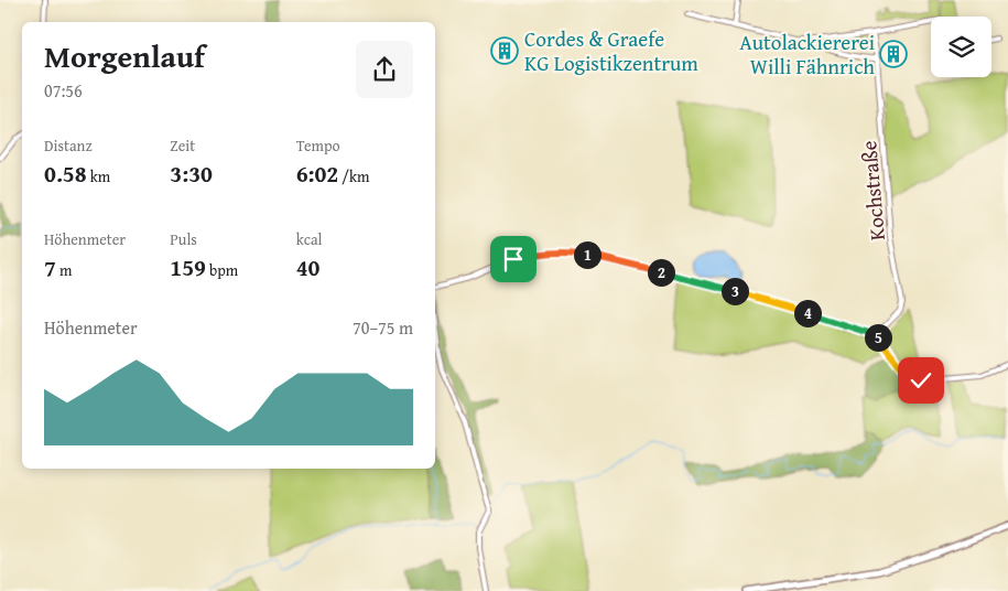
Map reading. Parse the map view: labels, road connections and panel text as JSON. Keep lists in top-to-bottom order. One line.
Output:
{"streets":{"street":["Kochstraße"]},"places":{"building":["Cordes & Graefe KG Logistikzentrum","Autolackiererei Willi Fähnrich"]},"page":{"heading":["Morgenlauf","07:56"],"stats":[["Distanz","0.58 km"],["Zeit","3:30"],["Tempo","6:02 /km"],["Höhenmeter","7 m"],["Puls","159 bpm"],["kcal","40"]],"pins":["1","2","3","4","5"],"chart":["Höhenmeter","70–75 m"]}}
